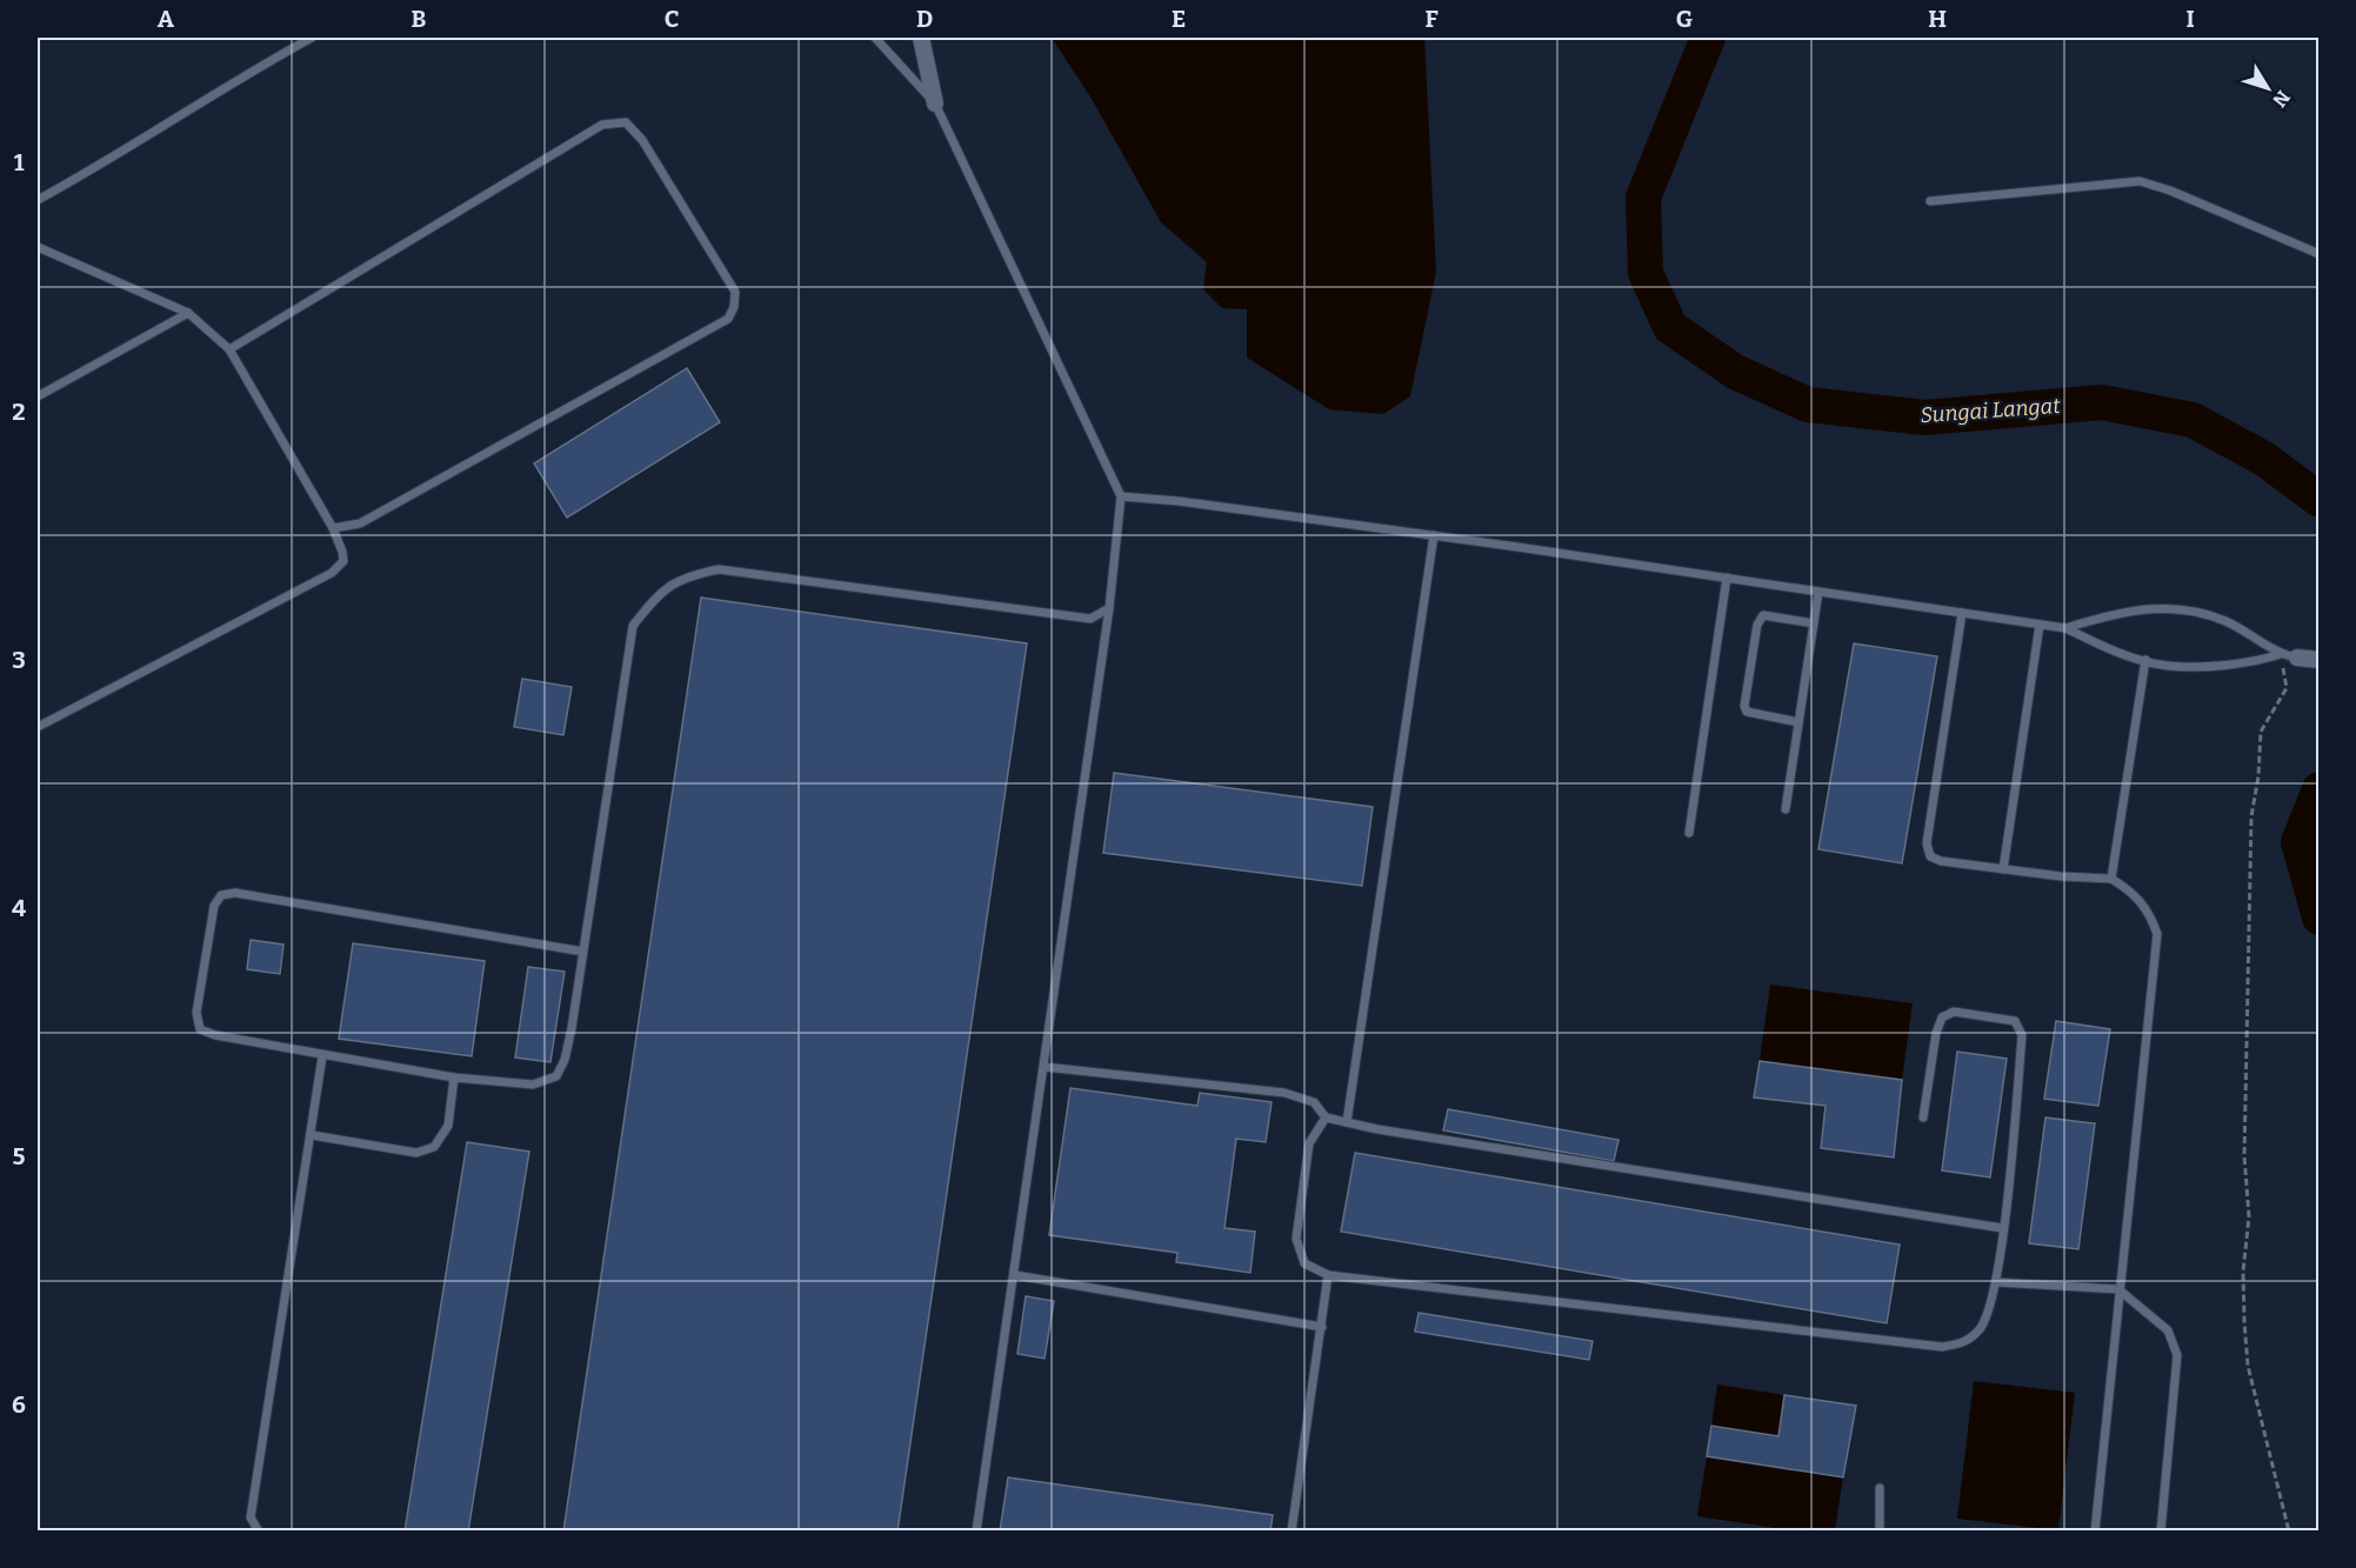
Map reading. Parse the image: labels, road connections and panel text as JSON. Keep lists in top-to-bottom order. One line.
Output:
{"water":["Sungai Langat"],"north":"bottom right","grid":{"columns":["A","B","C","D","E","F","G","H","I"],"rows":["1","2","3","4","5","6"]}}
